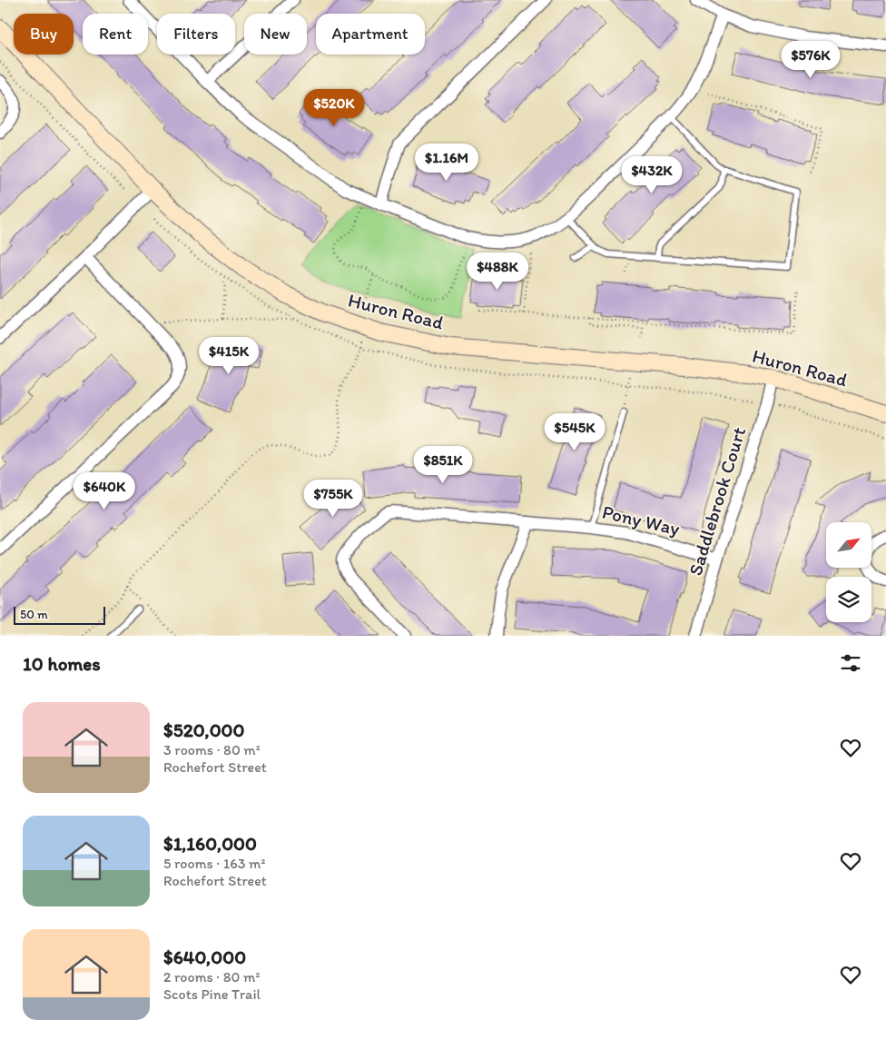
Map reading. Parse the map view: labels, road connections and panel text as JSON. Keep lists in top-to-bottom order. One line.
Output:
{"streets":{"main road":["Huron Road"],"street":["Saddlebrook Court","Pony Way"]},"crossings":[["Huron Road","Saddlebrook Court"],["Saddlebrook Court","Pony Way"]],"scale_bar":"50 m","north":"top right","page":{"chip":["Buy","Rent","Filters","New","Apartment"],"price":["$576K","$520K","$1.16M","$432K","$488K","$415K","$545K","$851K","$640K","$755K"],"scale":"50 m","heading":"10 homes","list":[{"name":"$520,000","note":"3 rooms · 80 m² · Rochefort Street"},{"name":"$1,160,000","note":"5 rooms · 163 m² · Rochefort Street"},{"name":"$640,000","note":"2 rooms · 80 m² · Scots Pine Trail"}]}}
